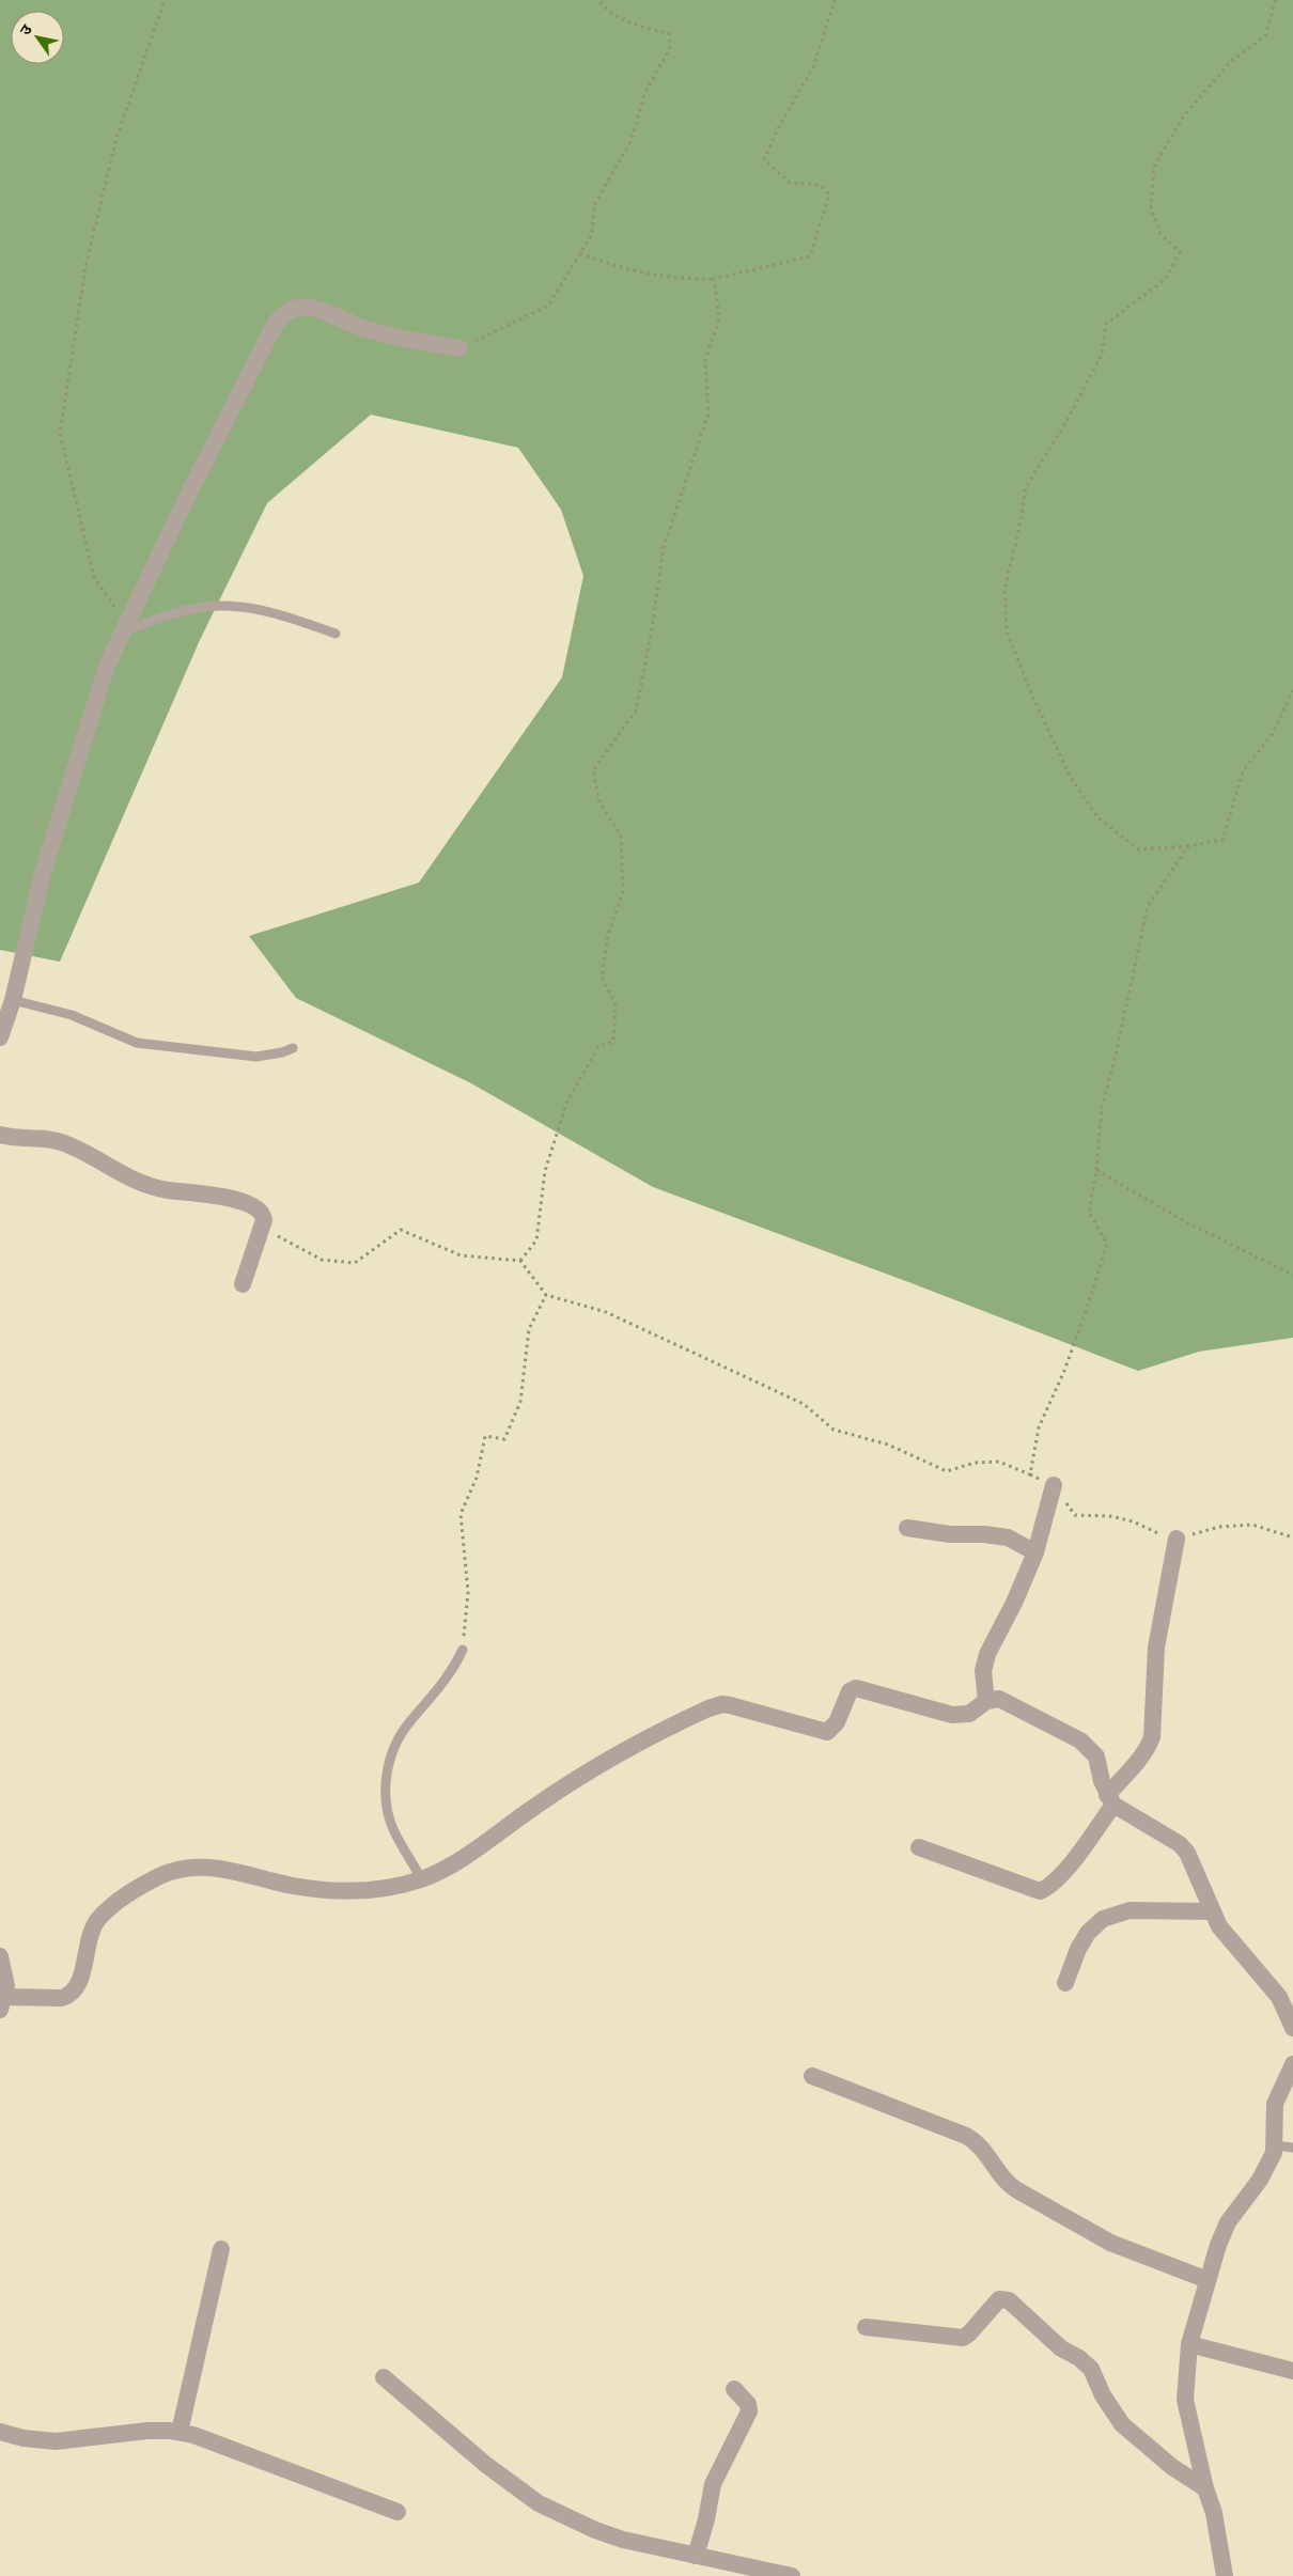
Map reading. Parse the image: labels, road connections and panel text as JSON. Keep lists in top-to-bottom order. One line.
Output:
{"north":"top left"}
